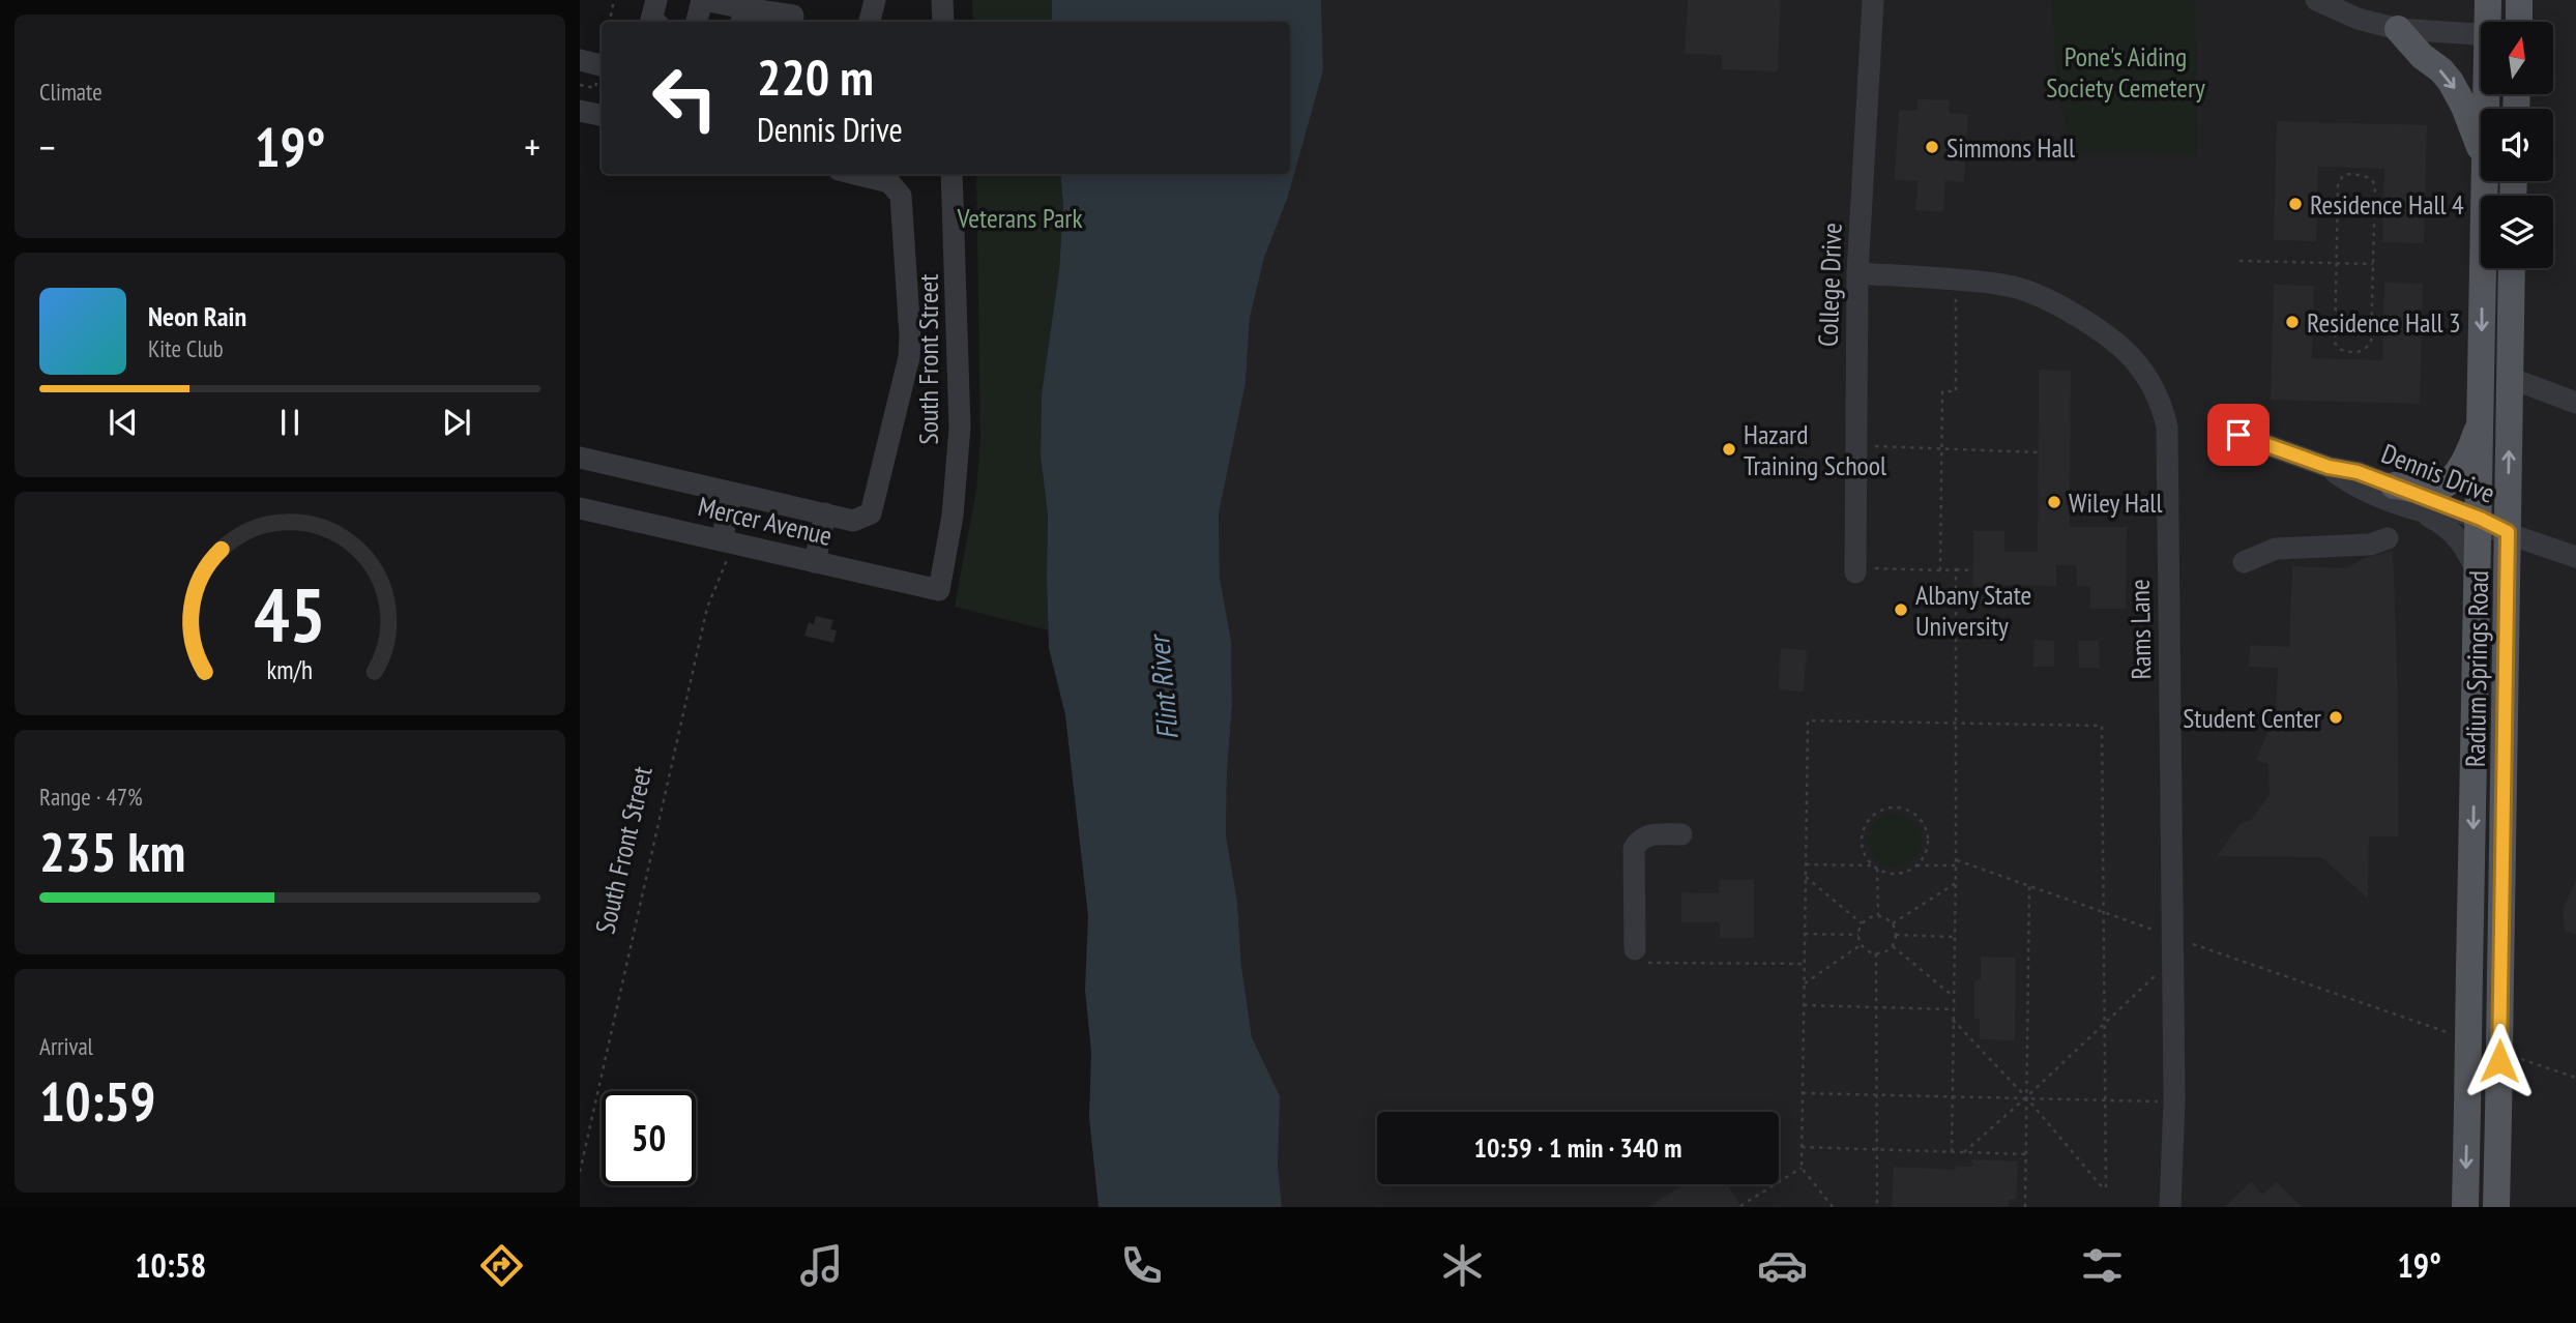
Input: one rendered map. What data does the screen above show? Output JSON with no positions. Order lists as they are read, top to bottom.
{
  "streets": {
    "main road": ["Radium Springs Road"],
    "street": [
      "College Drive",
      "South Front Street",
      "Dennis Drive",
      "Mercer Avenue",
      "Rams Lane"
    ]
  },
  "crossings": [
    ["College Drive", "Rams Lane"],
    ["South Front Street", "Mercer Avenue"],
    ["Dennis Drive", "Radium Springs Road"]
  ],
  "water": ["Flint River"],
  "parks": ["Pone's Aiding Society Cemetery", "Veterans Park"],
  "places": [
    "Simmons Hall",
    "Residence Hall 4",
    "Residence Hall 3",
    "Hazard Training School",
    "Wiley Hall",
    "Albany State University",
    "Student Center"
  ],
  "north": "top",
  "page": {
    "tile": [
      "Climate",
      ["Range · 47%", "235 km"],
      ["Arrival", "10:59"]
    ],
    "turn": ["220 m", "Dennis Drive"],
    "heat": ["−", "19°", "+"],
    "song": ["Neon Rain", "Kite Club"],
    "limit": "50",
    "trip": "10:59 · 1 min · 340 m",
    "tabs": ["10:58", "19°"],
    "gauge": ["45", "km/h"]
  }
}
